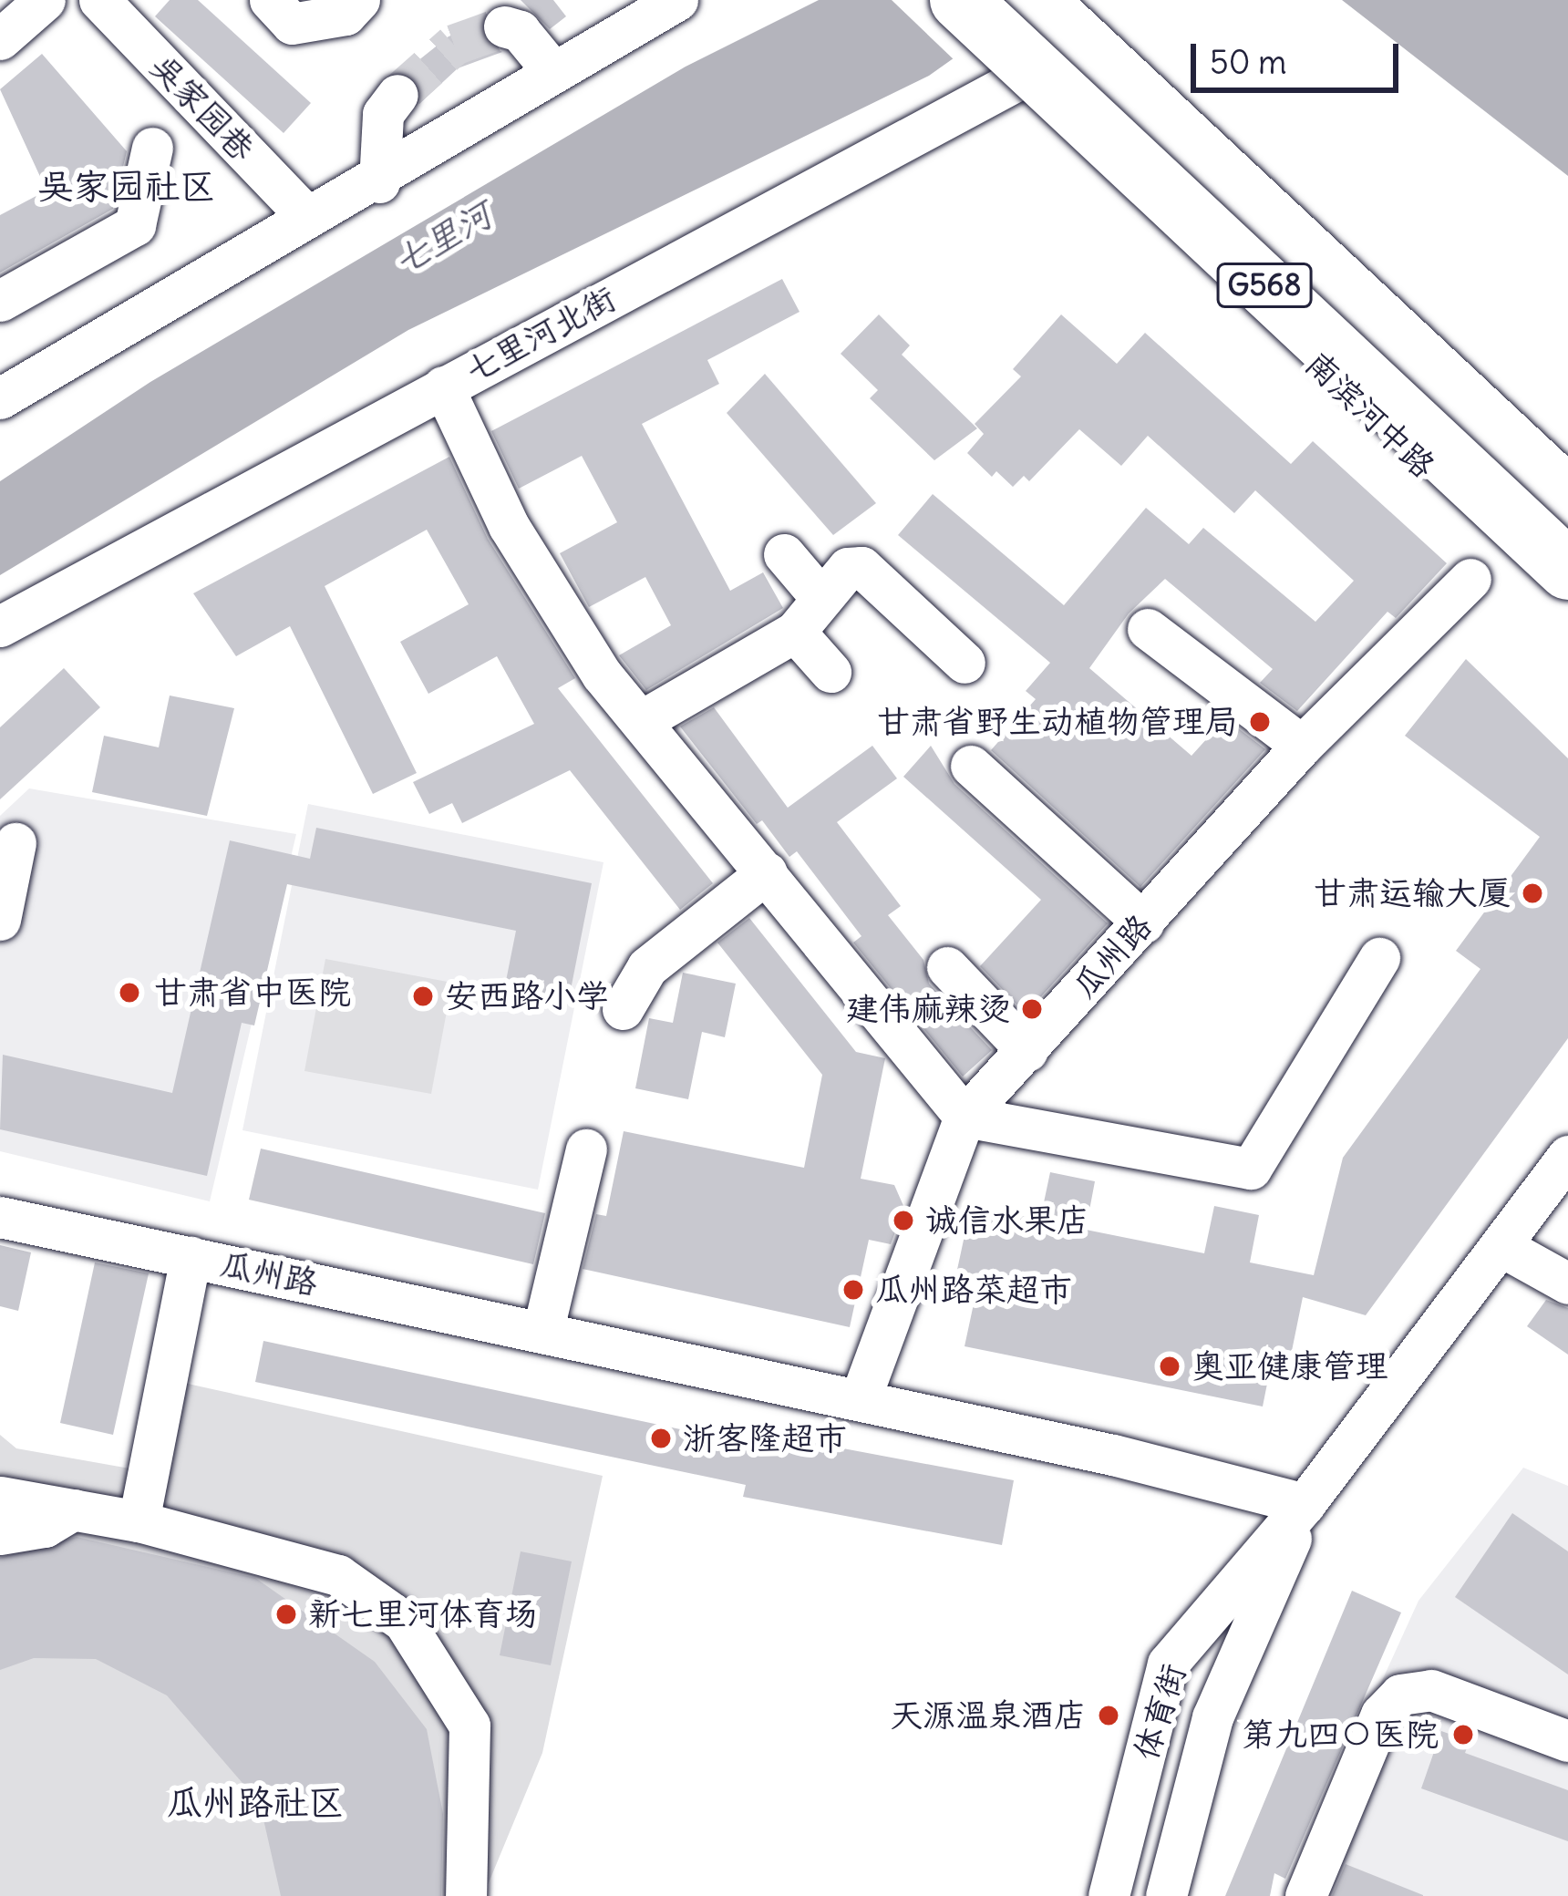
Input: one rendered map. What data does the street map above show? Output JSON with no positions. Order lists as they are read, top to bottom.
{
  "streets": {
    "highway": ["G568", "南滨河中路"],
    "street": [
      "吴家园巷",
      "七里河北街",
      "瓜州路",
      "体育街"
    ]
  },
  "crossings": [
    ["G568", "七里河北街"],
    ["七里河北街", "南滨河中路"],
    ["瓜州路", "体育街"]
  ],
  "districts": ["吴家园社区", "瓜州路社区"],
  "water": ["七里河"],
  "places": [
    "甘肃省野生动植物管理局",
    "甘肃运输大厦",
    "甘肃省中医院",
    "安西路小学",
    "建伟麻辣烫",
    "诚信水果店",
    "瓜州路菜超市",
    "奥亚健康管理",
    "浙客隆超市",
    "新七里河体育场",
    "天源温泉酒店",
    "第九四〇医院"
  ],
  "scale_bar": "50 m"
}
